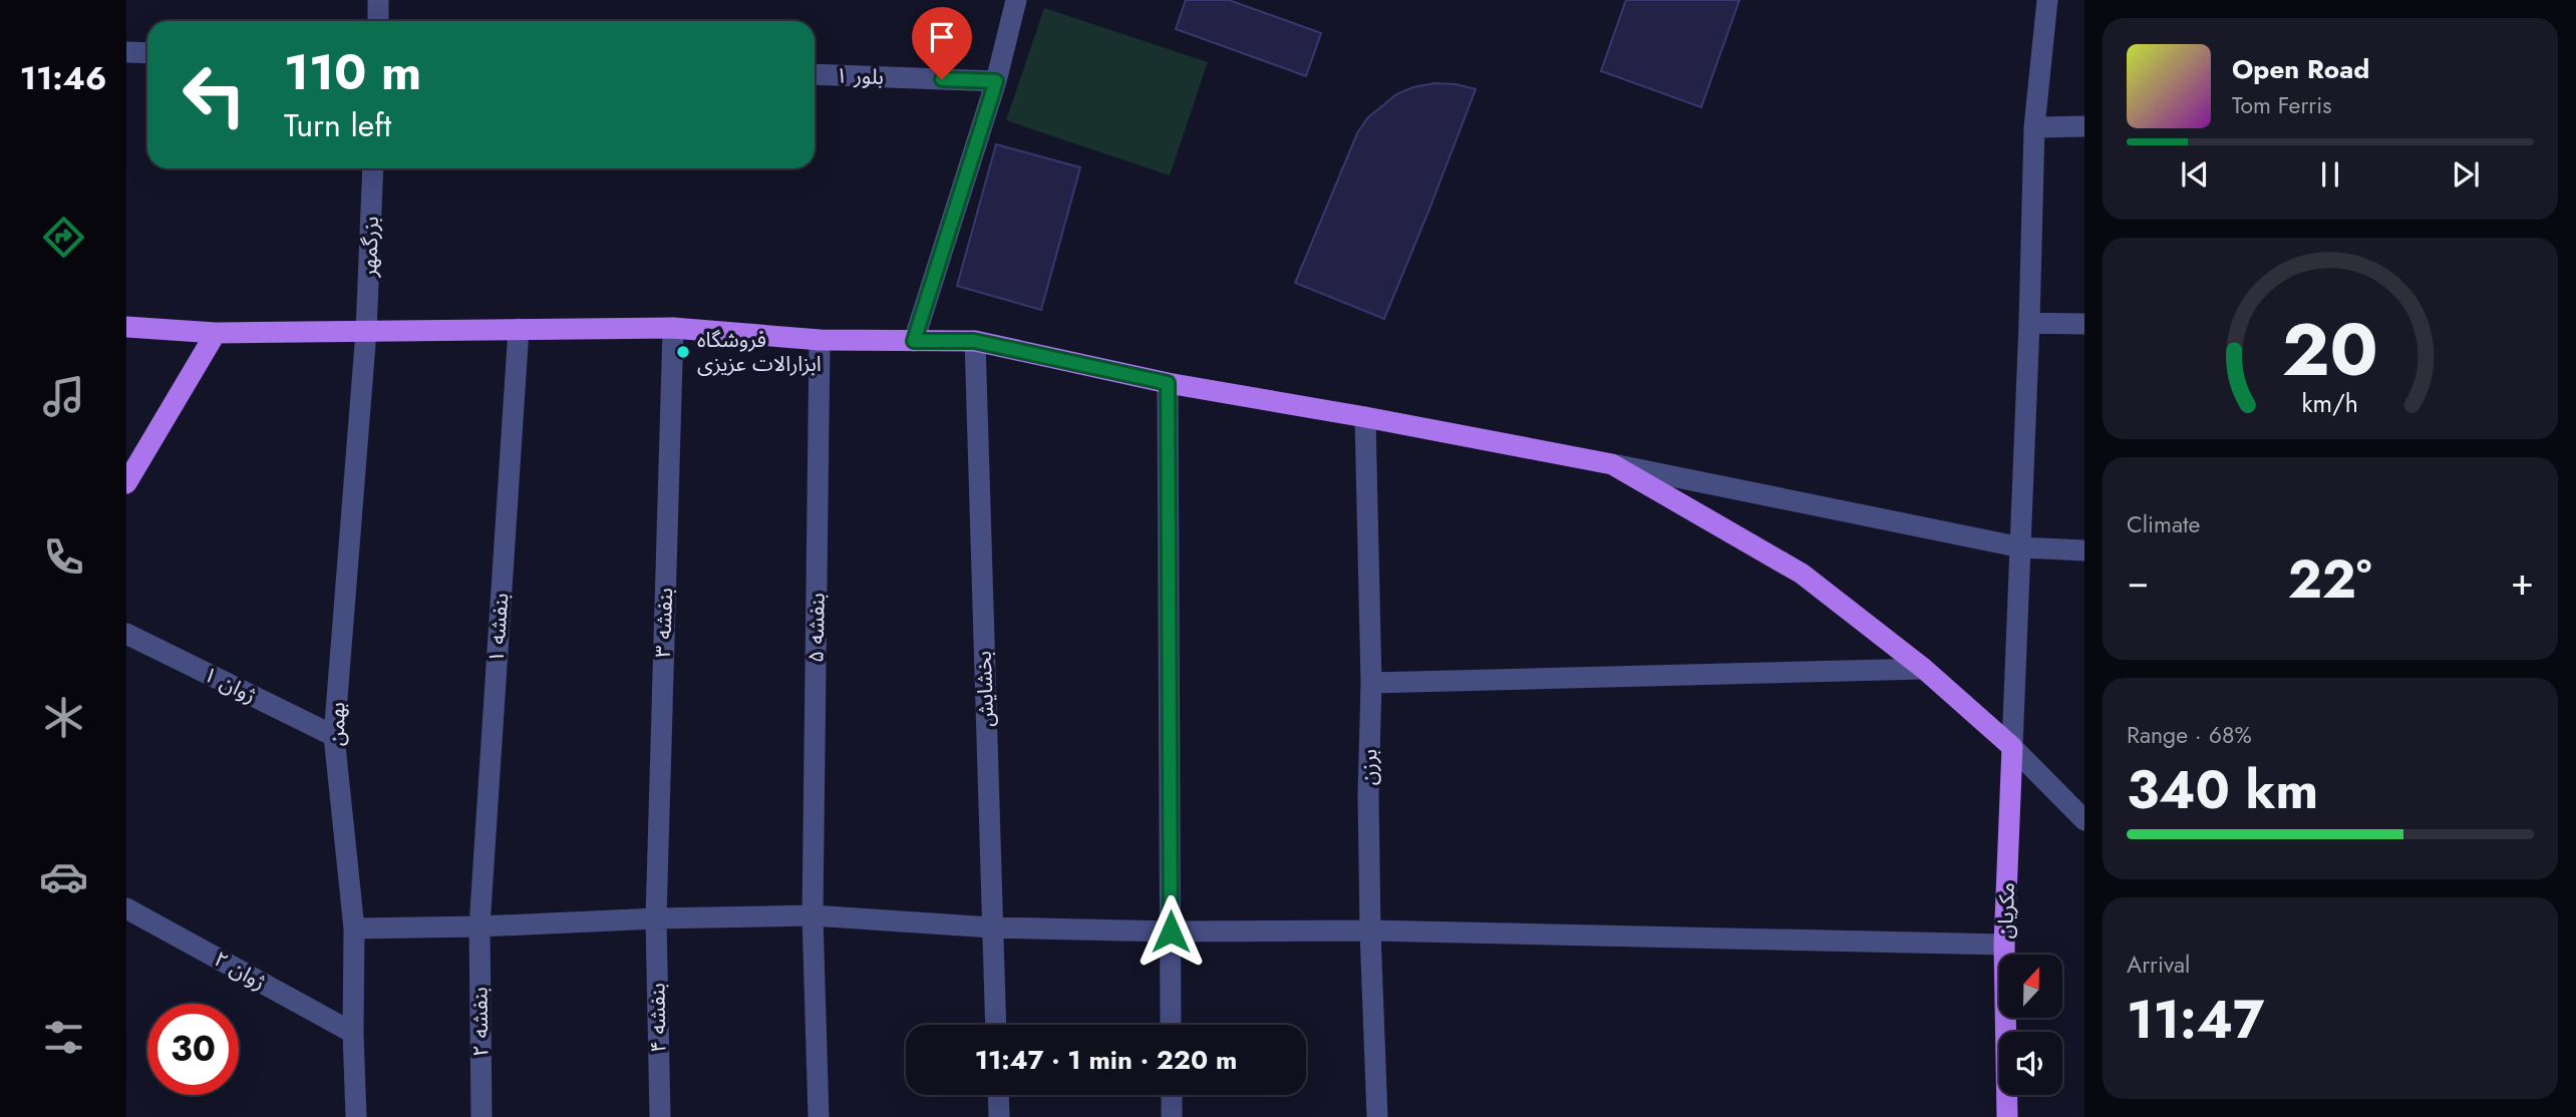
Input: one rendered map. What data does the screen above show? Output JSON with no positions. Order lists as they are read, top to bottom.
{
  "streets": {
    "main road": ["مکریان"],
    "street": [
      "بلور ۱",
      "بزرگمهر",
      "بنفشه ۳",
      "بنفشه ۱",
      "بنفشه ۵",
      "ژوان ۱",
      "بخشایش",
      "بهمن",
      "برزن",
      "ژوان ۲",
      "بنفشه ۴",
      "بنفشه ۲"
    ]
  },
  "crossings": [
    ["بزرگمهر", "بهمن"],
    ["بنفشه ۳", "بنفشه ۴"],
    ["بنفشه ۱", "بنفشه ۲"],
    ["ژوان ۱", "بهمن"],
    ["بهمن", "ژوان ۲"]
  ],
  "places": ["فروشگاه ابزارالات عزیزی"],
  "north": "top",
  "page": {
    "tabs": "11:46",
    "turn": ["110 m", "Turn left"],
    "song": ["Open Road", "Tom Ferris"],
    "tile": [
      "Climate",
      ["Range · 68%", "340 km"],
      ["Arrival", "11:47"]
    ],
    "heat": ["−", "22°", "+"],
    "limit": "30",
    "trip": "11:47 · 1 min · 220 m",
    "gauge": ["20", "km/h"]
  }
}
